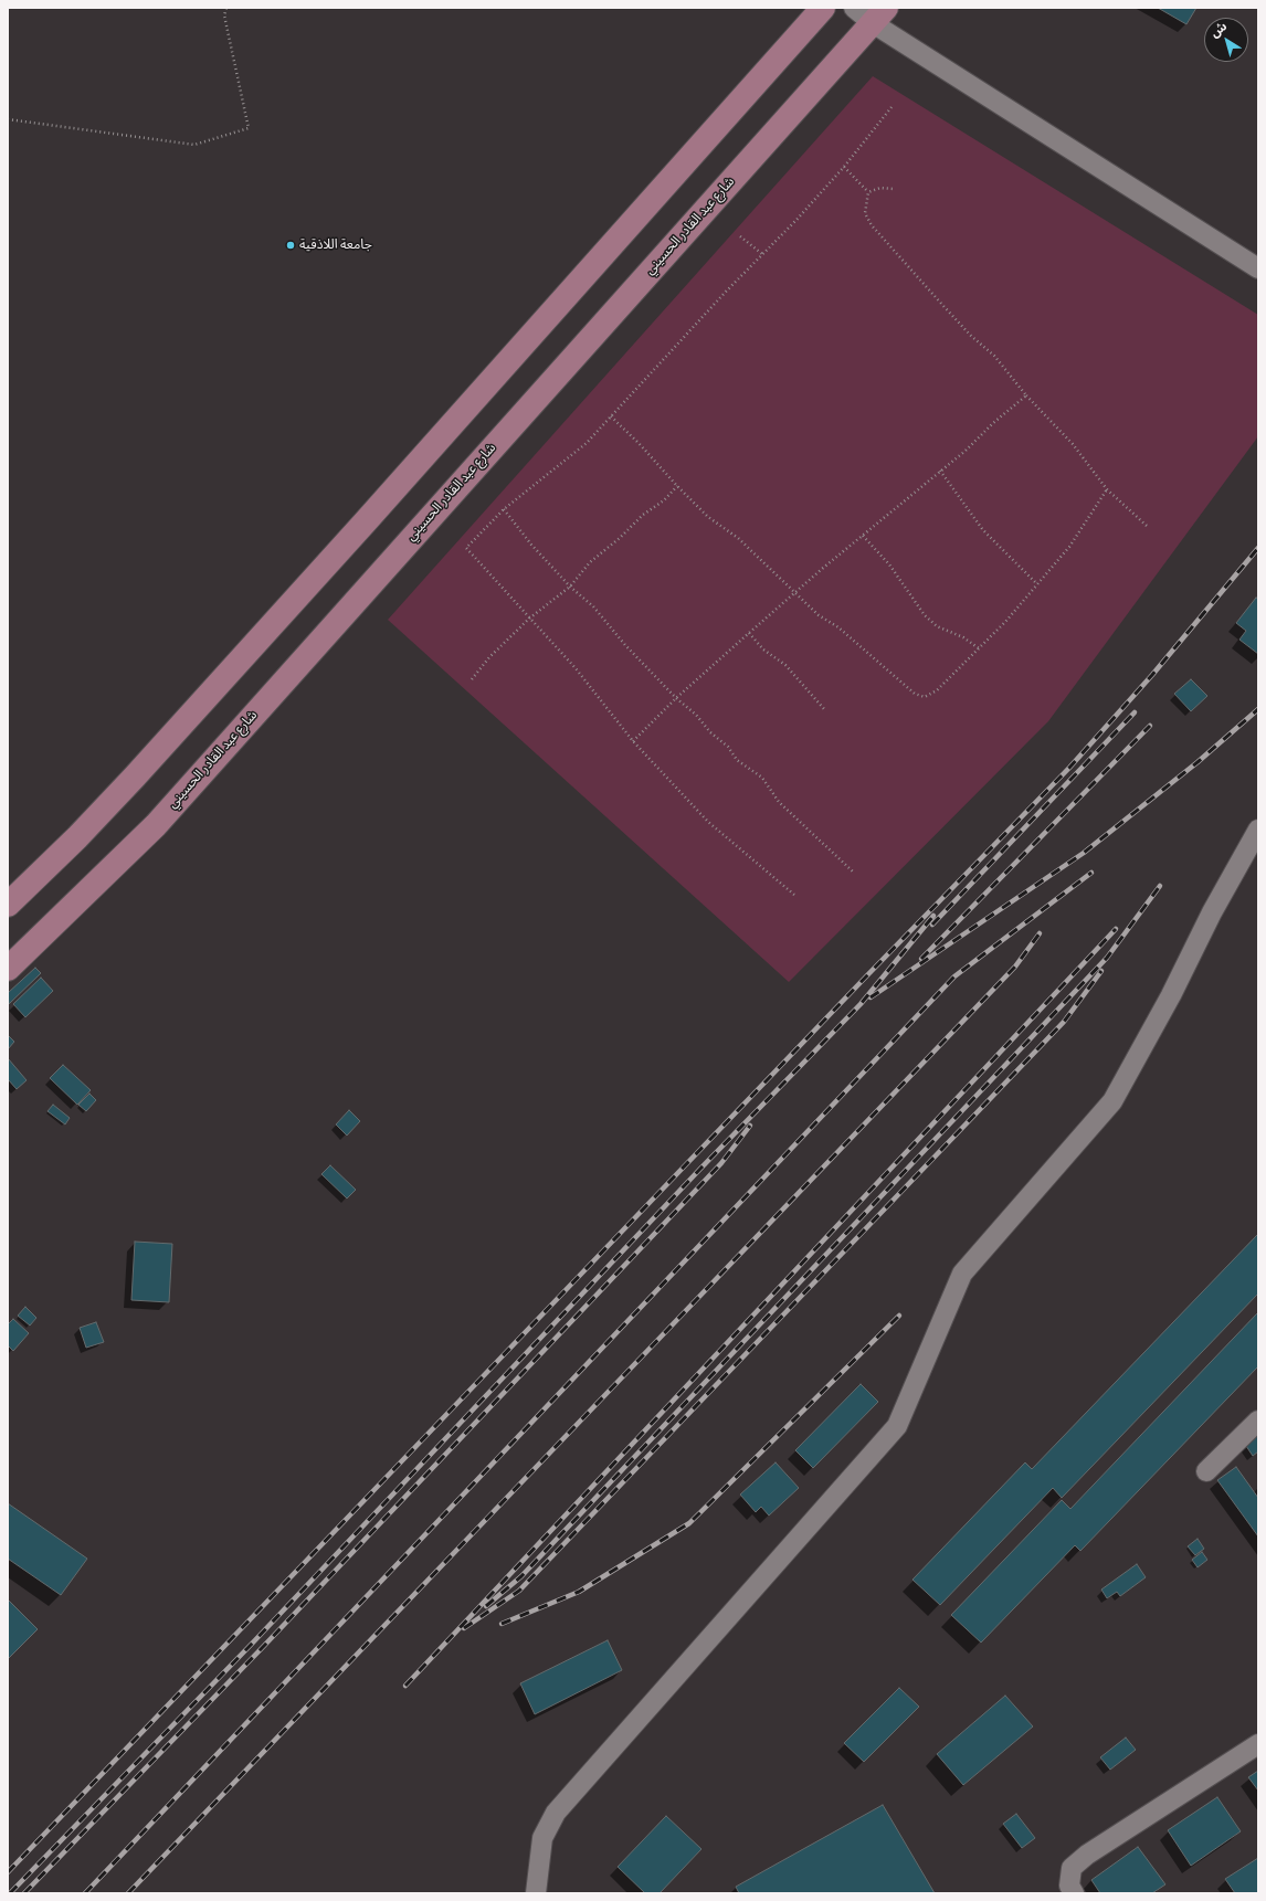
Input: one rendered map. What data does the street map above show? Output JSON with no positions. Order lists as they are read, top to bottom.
{
  "streets": {
    "main road": ["شارع عبد القادر الحسيني"]
  },
  "places": ["جامعة اللاذقية"],
  "north": "top left"
}
